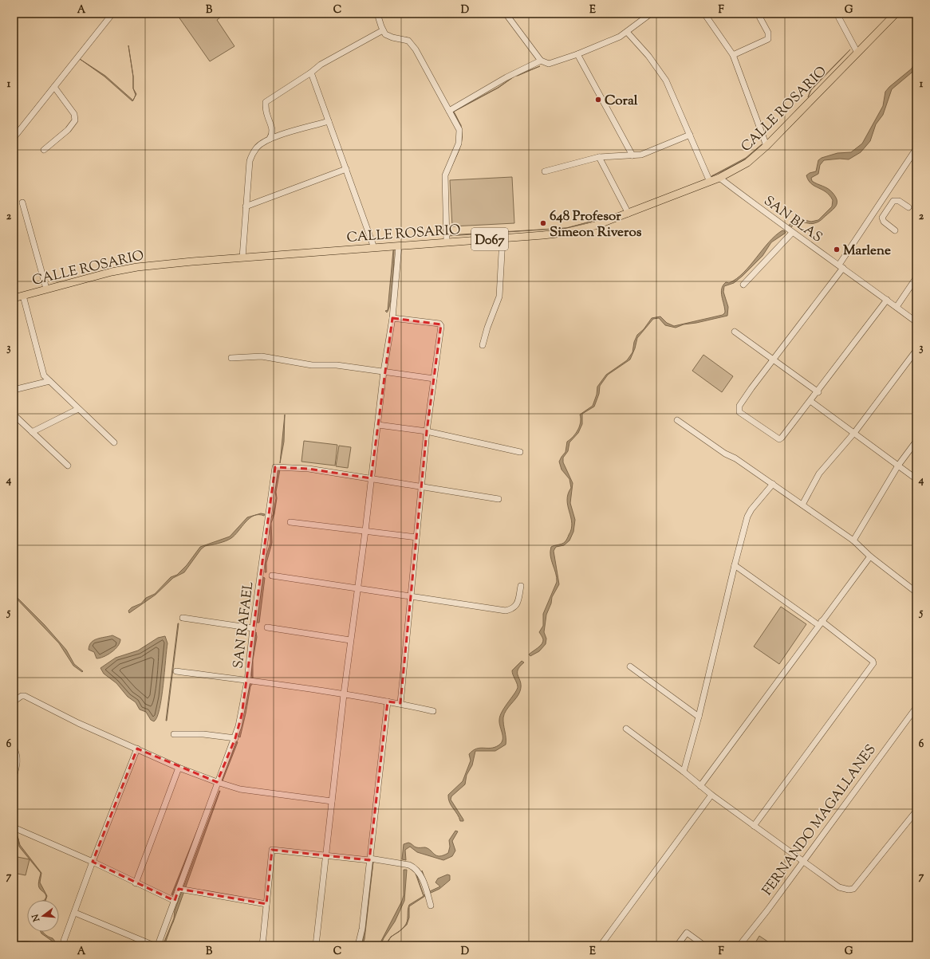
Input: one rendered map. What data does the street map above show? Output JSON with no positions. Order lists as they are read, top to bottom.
{
  "streets": {
    "main road": ["CALLE ROSARIO", "D067"],
    "street": ["SAN BLAS", "SAN RAFAEL", "FERNANDO MAGALLANES"]
  },
  "crossings": [
    ["CALLE ROSARIO", "SAN BLAS"]
  ],
  "places": ["Coral", "648 Profesor Simeon Riveros", "Marlene"],
  "north": "left",
  "grid": {
    "columns": [
      "A",
      "B",
      "C",
      "D",
      "E",
      "F",
      "G"
    ],
    "rows": [
      "1",
      "2",
      "3",
      "4",
      "5",
      "6",
      "7"
    ]
  }
}
